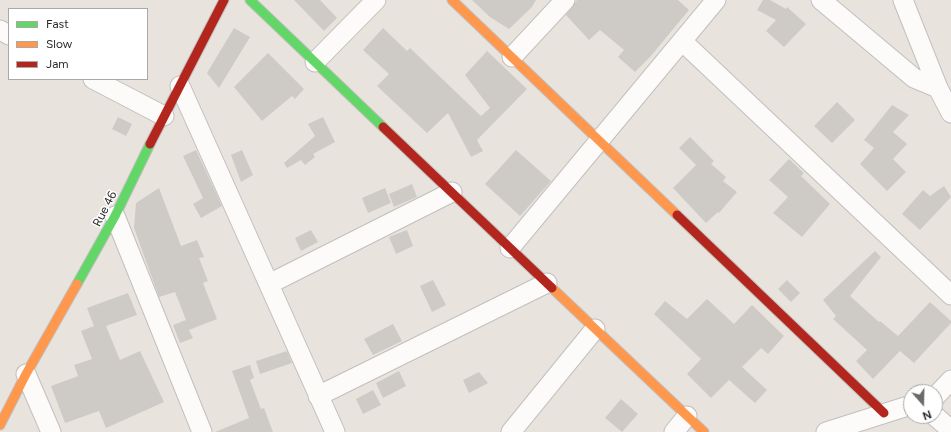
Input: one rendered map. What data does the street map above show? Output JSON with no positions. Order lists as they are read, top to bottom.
{
  "streets": {
    "street": ["Rue 46"]
  },
  "legend": ["Fast", "Slow", "Jam"],
  "north": "bottom"
}
